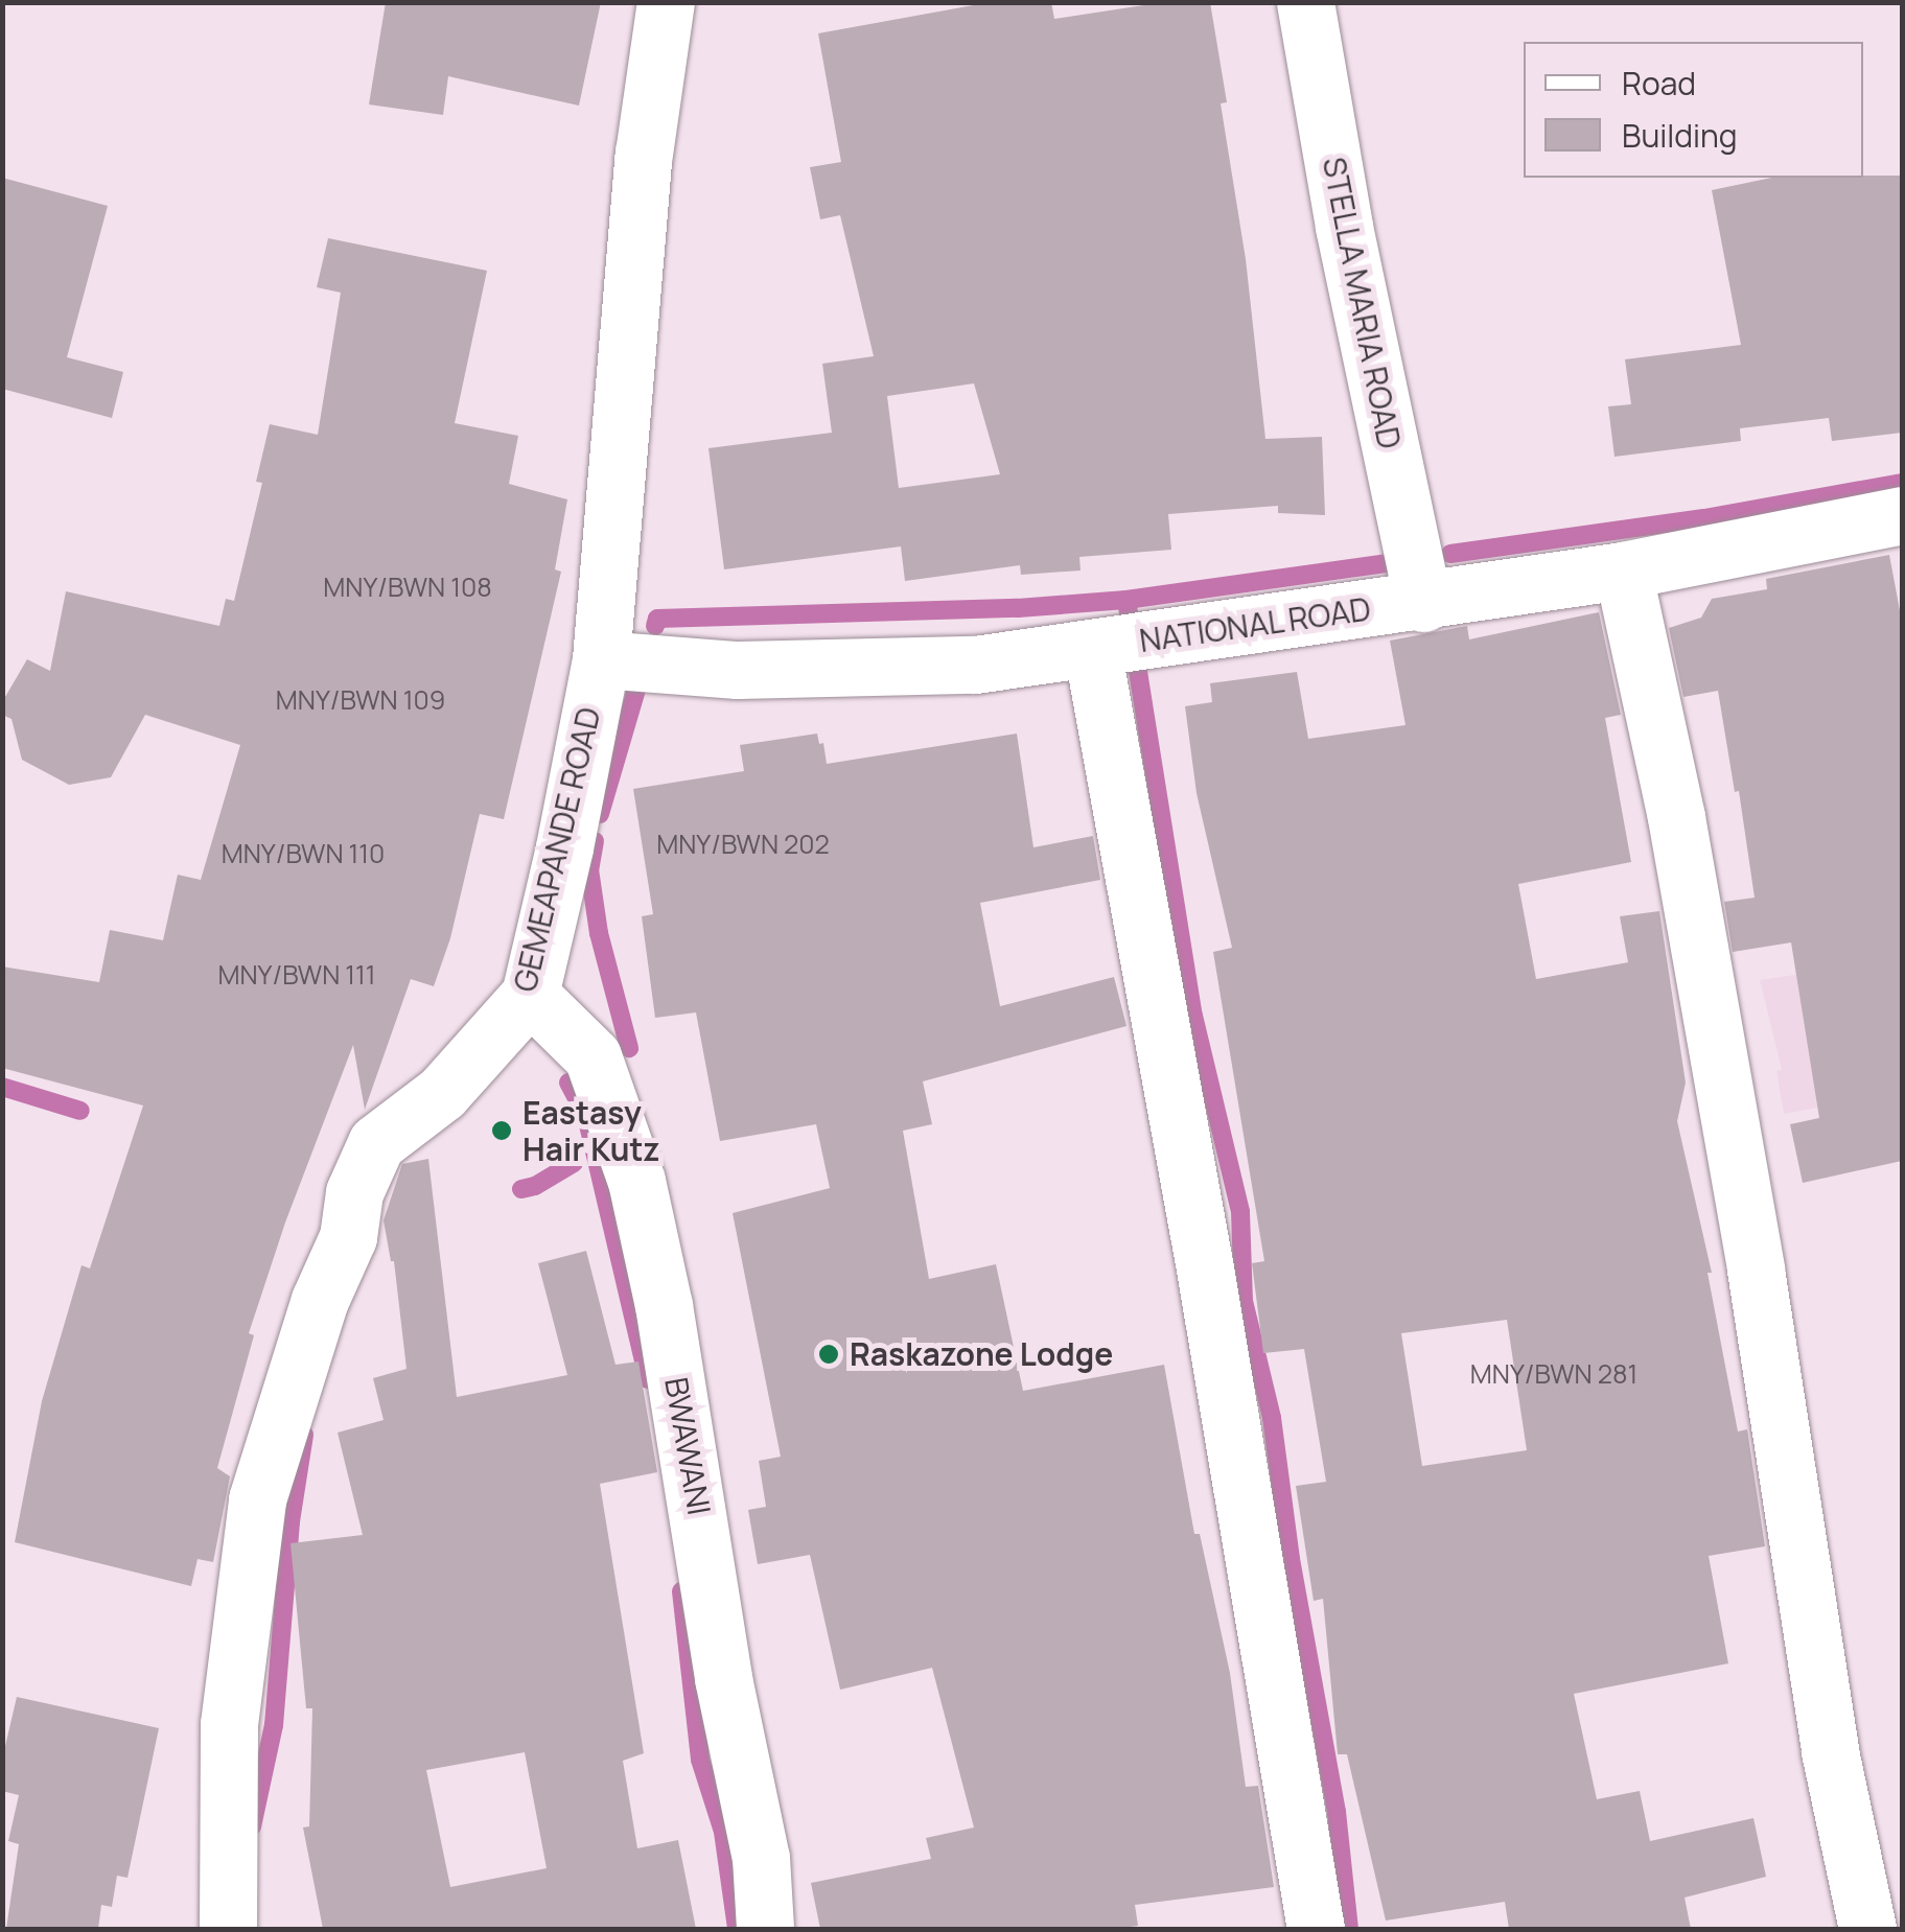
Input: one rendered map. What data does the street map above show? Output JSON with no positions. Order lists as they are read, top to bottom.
{
  "streets": {
    "street": [
      "STELLA MARIA ROAD",
      "NATIONAL ROAD",
      "GEMEAPANDE ROAD",
      "BWAWANI"
    ]
  },
  "crossings": [
    ["STELLA MARIA ROAD", "NATIONAL ROAD"],
    ["NATIONAL ROAD", "GEMEAPANDE ROAD"],
    ["GEMEAPANDE ROAD", "BWAWANI"]
  ],
  "places": ["Eastasy Hair Kutz", "Raskazone Lodge"],
  "house_numbers": [
    "MNY/BWN 108",
    "MNY/BWN 109",
    "MNY/BWN 202",
    "MNY/BWN 110",
    "MNY/BWN 111",
    "MNY/BWN 281"
  ],
  "legend": ["Road", "Building"]
}
